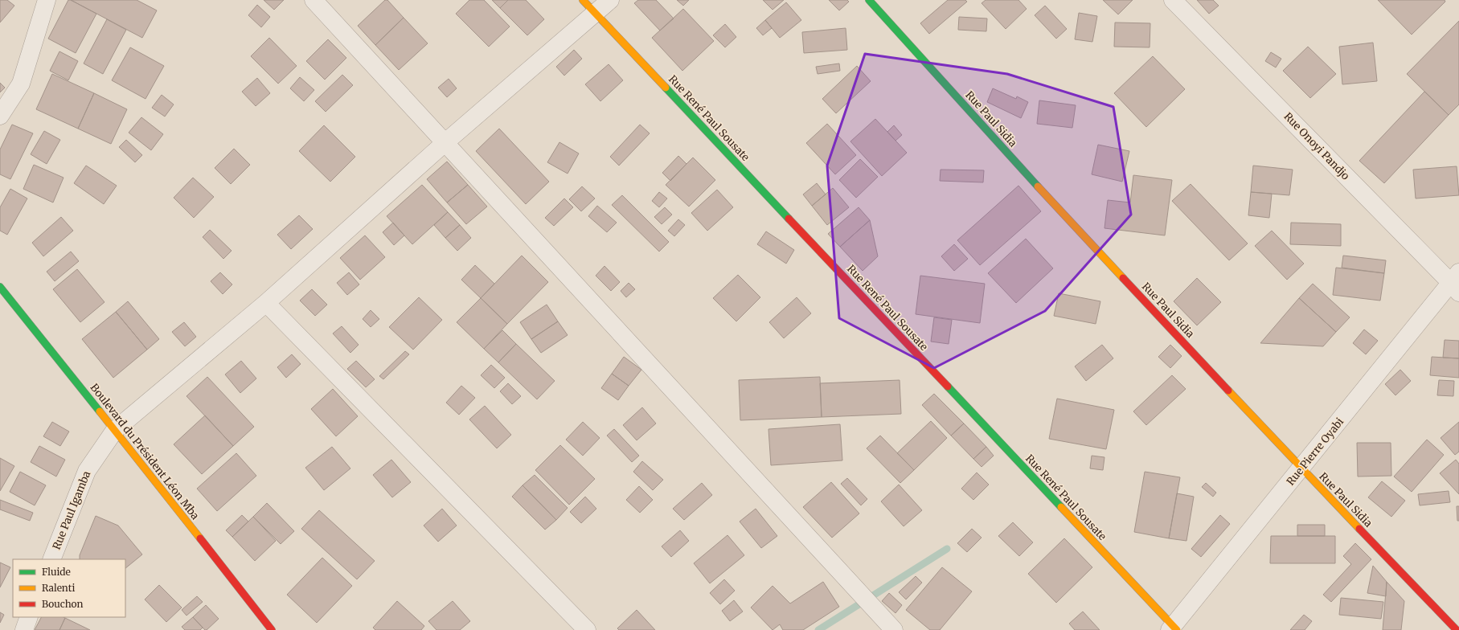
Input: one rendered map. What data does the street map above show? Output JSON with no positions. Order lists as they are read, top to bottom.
{
  "streets": {
    "street": [
      "Rue René Paul Sousate",
      "Rue Paul Sidia",
      "Rue Onoyi Pandjo",
      "Boulevard du Président Léon Mba",
      "Rue Pierre Oyabi",
      "Rue Paul Igamba"
    ]
  },
  "crossings": [
    ["Rue René Paul Sousate", "Rue Pierre Oyabi"],
    ["Rue René Paul Sousate", "Rue Paul Igamba"],
    ["Rue Paul Sidia", "Rue Pierre Oyabi"],
    ["Rue Onoyi Pandjo", "Rue Pierre Oyabi"],
    ["Boulevard du Président Léon Mba", "Rue Paul Igamba"]
  ],
  "legend": ["Fluide", "Ralenti", "Bouchon"]
}
